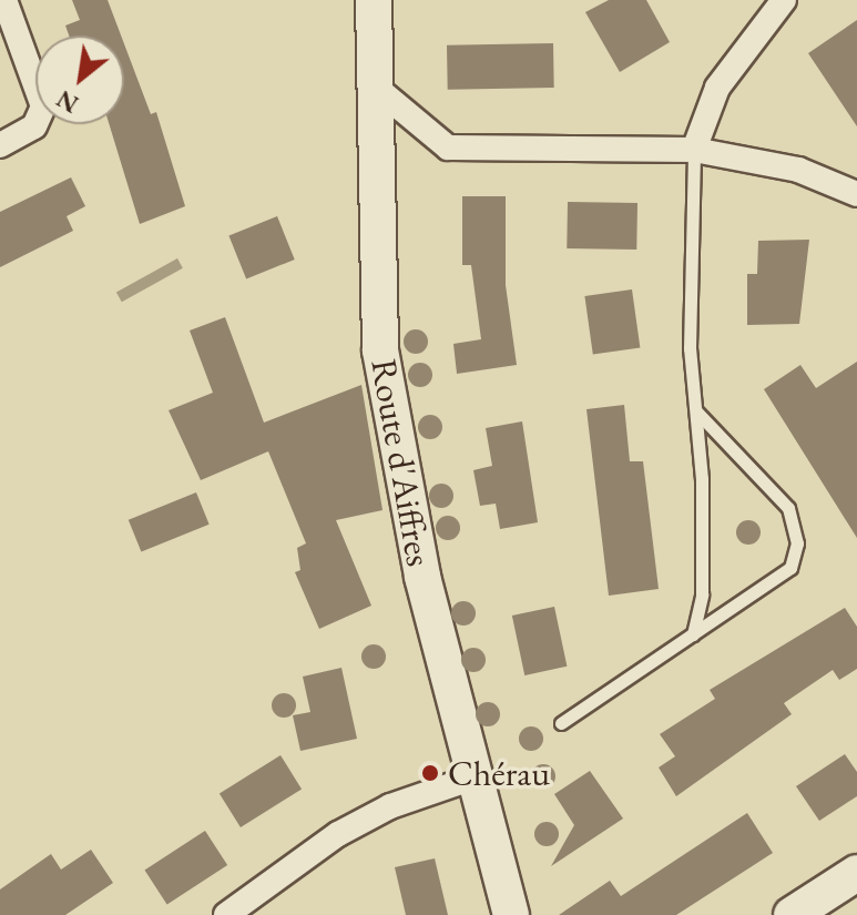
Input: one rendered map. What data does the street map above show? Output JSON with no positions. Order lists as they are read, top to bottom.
{
  "streets": {
    "main road": ["Route d'Aiffres"]
  },
  "places": ["Chérau"],
  "north": "bottom left"
}
